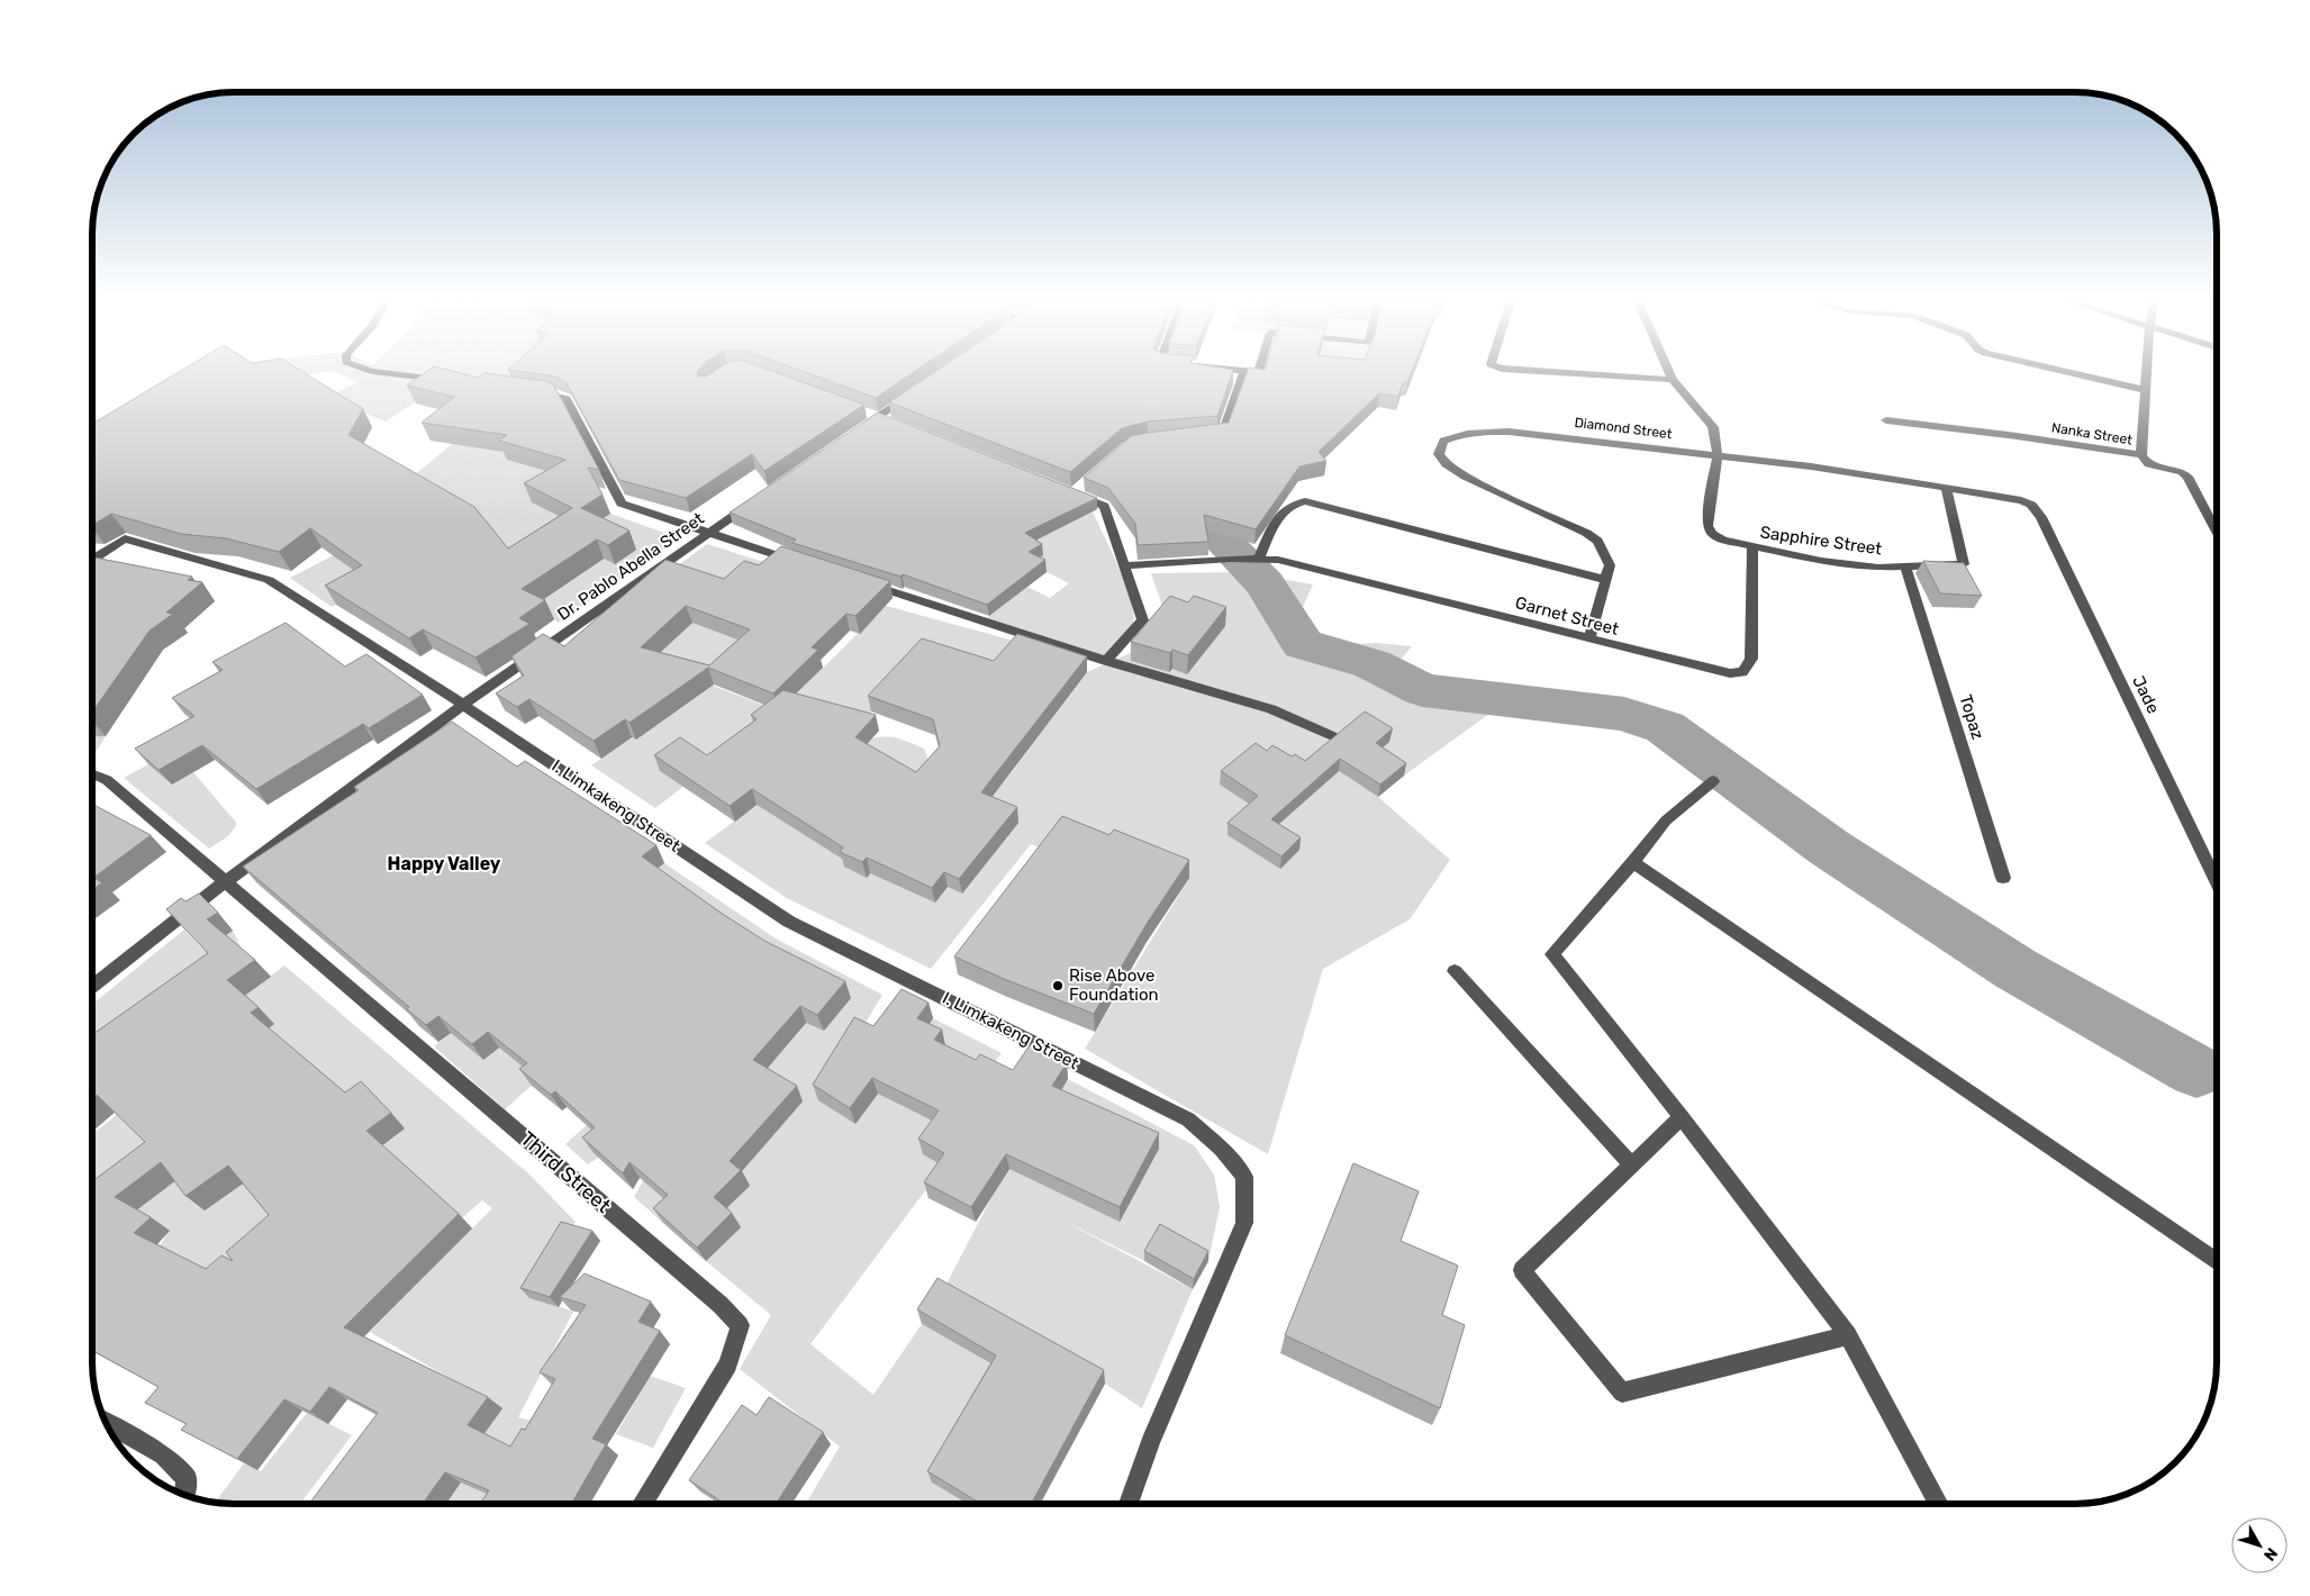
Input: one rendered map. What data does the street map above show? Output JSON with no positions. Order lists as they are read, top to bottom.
{
  "streets": {
    "street": [
      "Diamond Street",
      "Nanka Street",
      "Sapphire Street",
      "Dr. Pablo Abella Street",
      "Garnet Street",
      "Jade",
      "Topaz",
      "I. Limkakeng Street",
      "Third Street"
    ]
  },
  "crossings": [
    ["Diamond Street", "Sapphire Street"],
    ["Diamond Street", "Garnet Street"],
    ["Diamond Street", "Jade"],
    ["Sapphire Street", "Garnet Street"],
    ["Sapphire Street", "Topaz"],
    ["Dr. Pablo Abella Street", "I. Limkakeng Street"],
    ["Dr. Pablo Abella Street", "Third Street"]
  ],
  "districts": ["Happy Valley"],
  "places": ["Rise Above Foundation"],
  "north": "bottom right"
}
